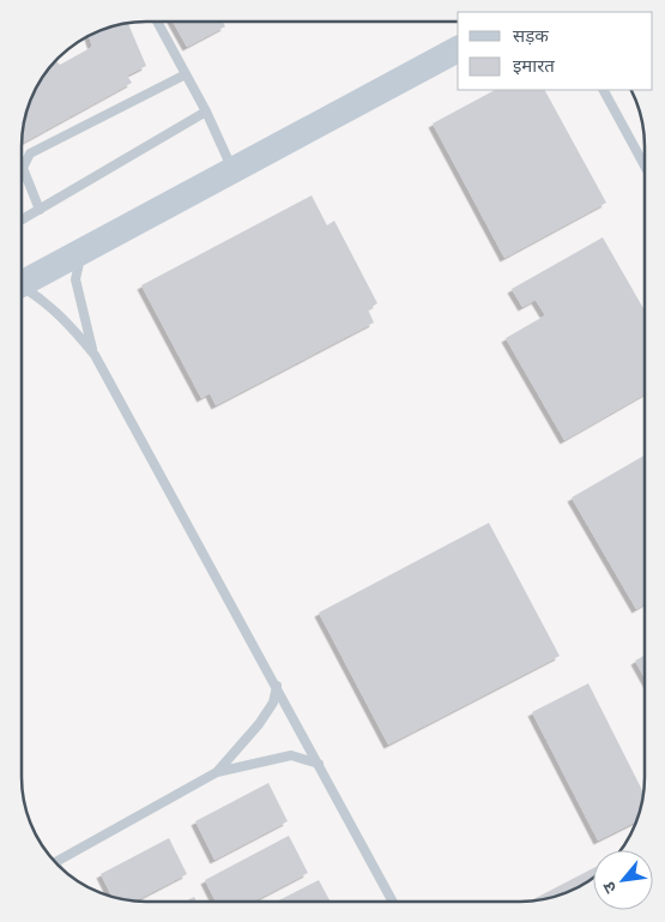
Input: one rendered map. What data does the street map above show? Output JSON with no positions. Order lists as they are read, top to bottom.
{
  "legend": ["सड़क", "इमारत"],
  "north": "bottom left"
}
